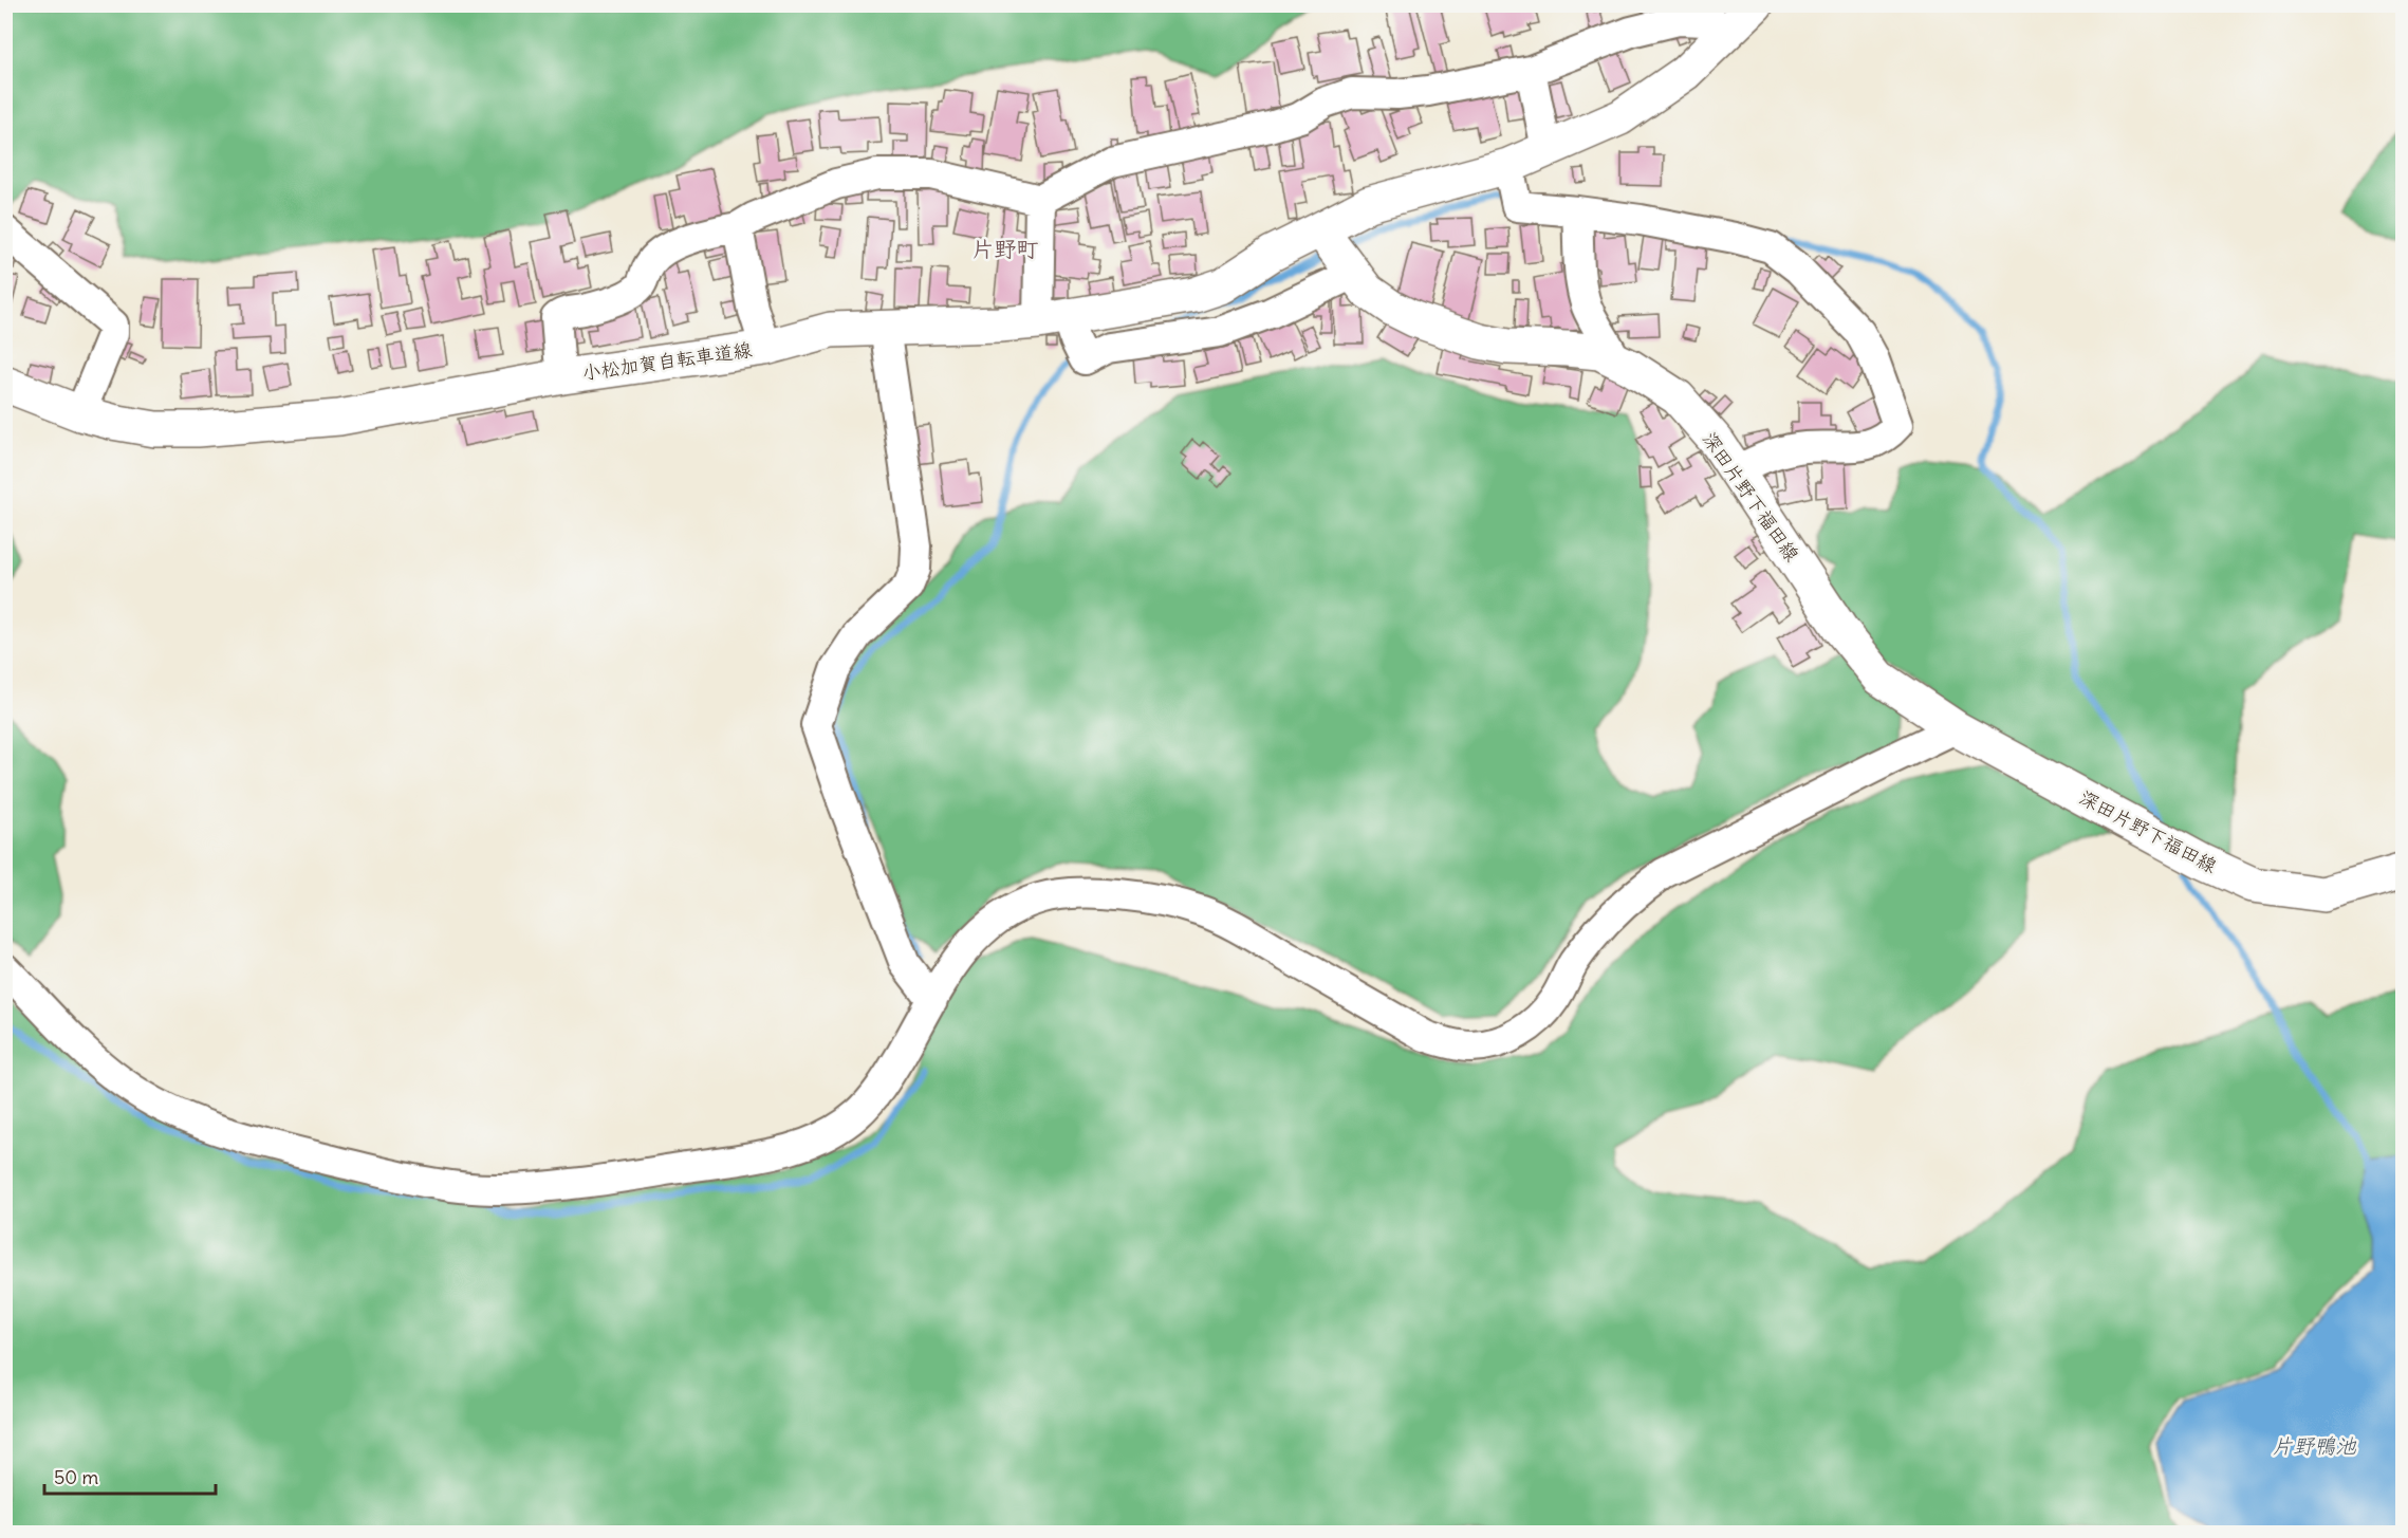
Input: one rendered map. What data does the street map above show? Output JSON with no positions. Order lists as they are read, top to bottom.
{
  "streets": {
    "main road": ["小松加賀自転車道線", "深田片野下福田線"]
  },
  "crossings": [
    ["小松加賀自転車道線", "深田片野下福田線"]
  ],
  "districts": ["片野町"],
  "water": ["片野鴨池"],
  "scale_bar": "50 m"
}
